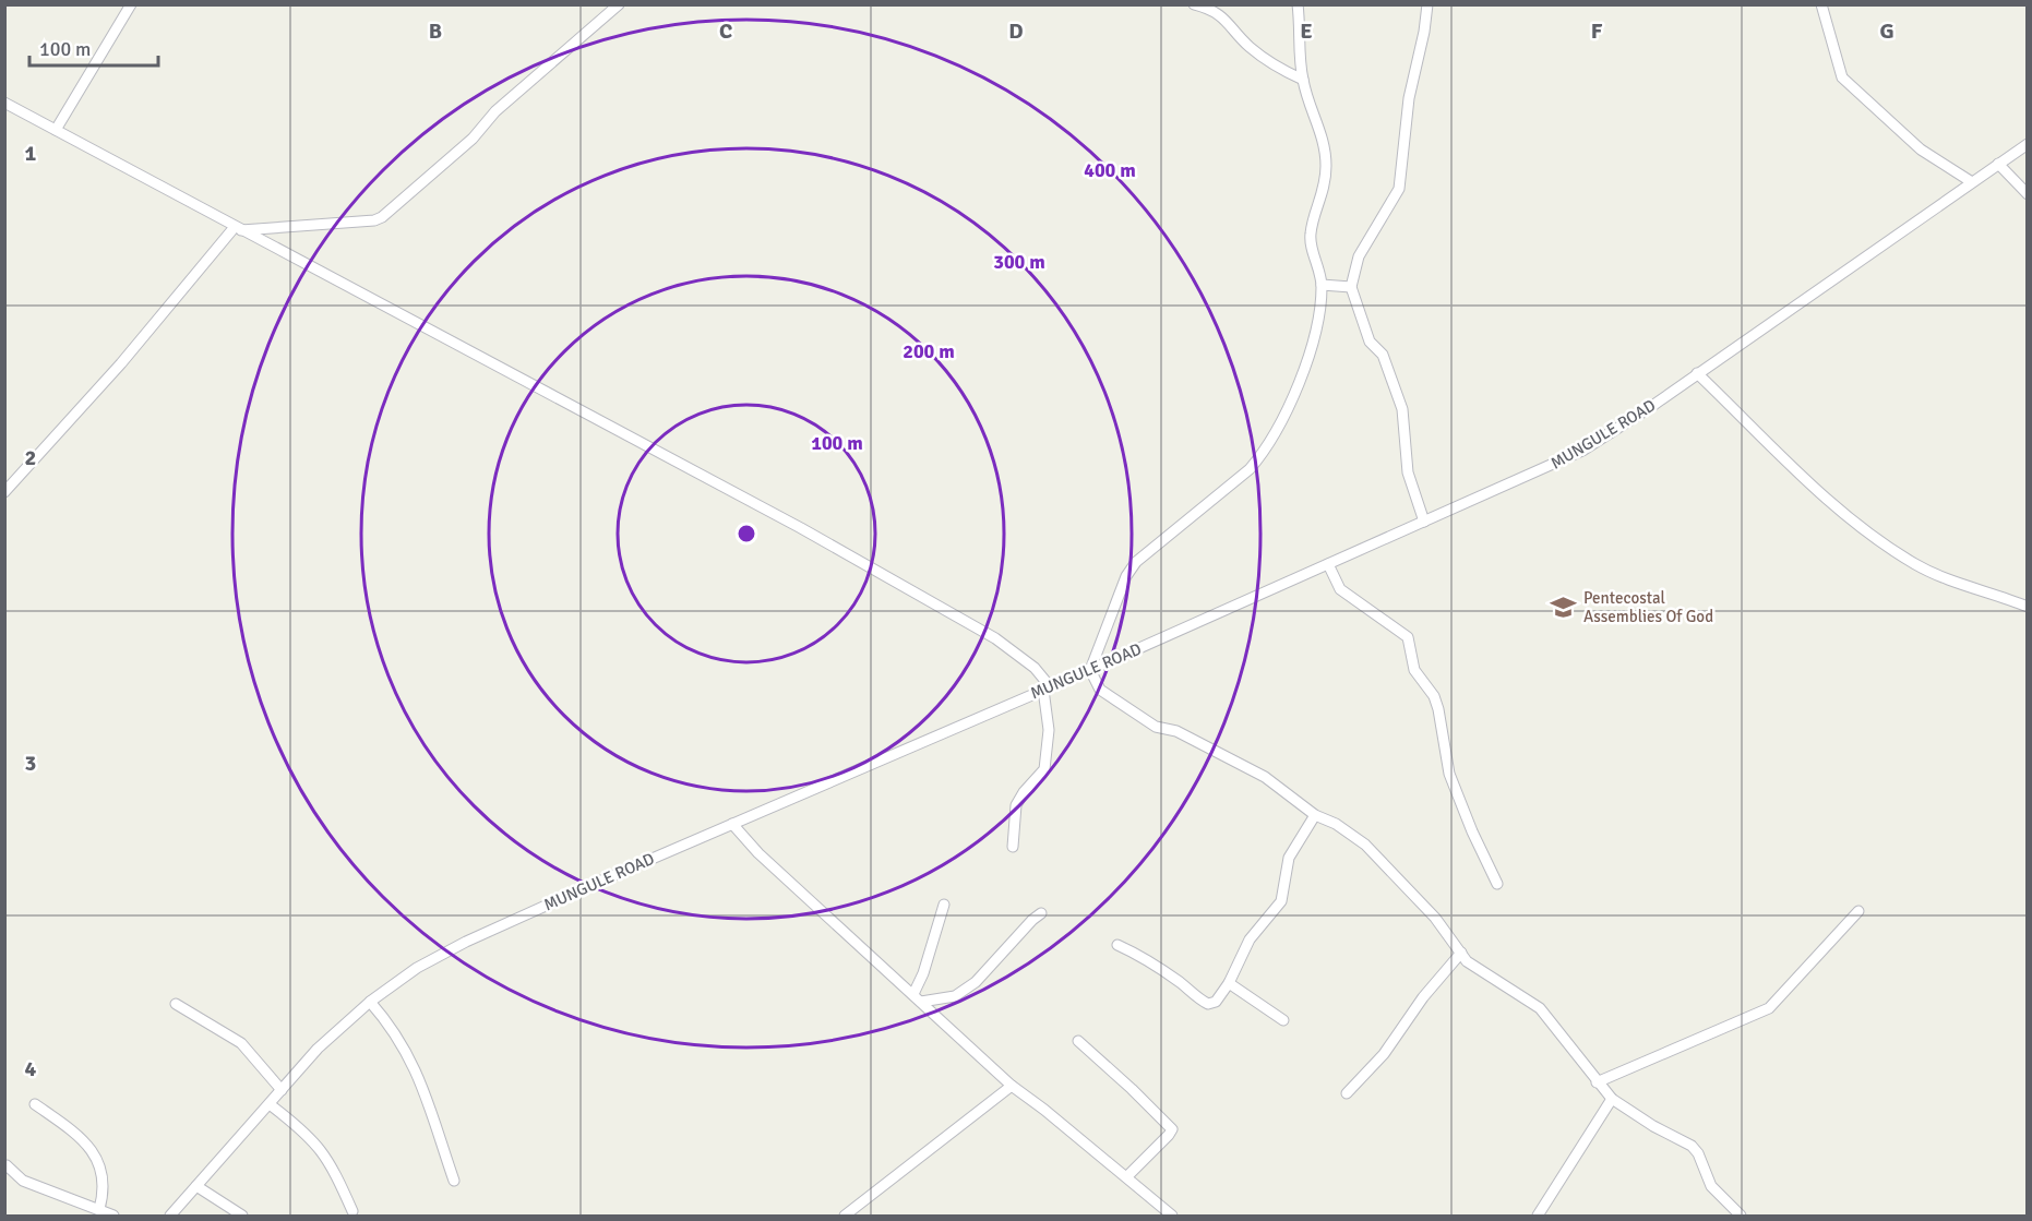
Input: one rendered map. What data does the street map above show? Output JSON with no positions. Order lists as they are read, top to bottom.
{
  "streets": {
    "street": ["MUNGULE ROAD"]
  },
  "places": {
    "school or university": ["Pentecostal Assemblies Of God"]
  },
  "scale_bar": "100 m",
  "grid": {
    "columns": [
      "B",
      "C",
      "D",
      "E",
      "F",
      "G"
    ],
    "rows": [
      "1",
      "2",
      "3",
      "4"
    ]
  },
  "rings": [
    "400 m",
    "300 m",
    "200 m",
    "100 m"
  ]
}
